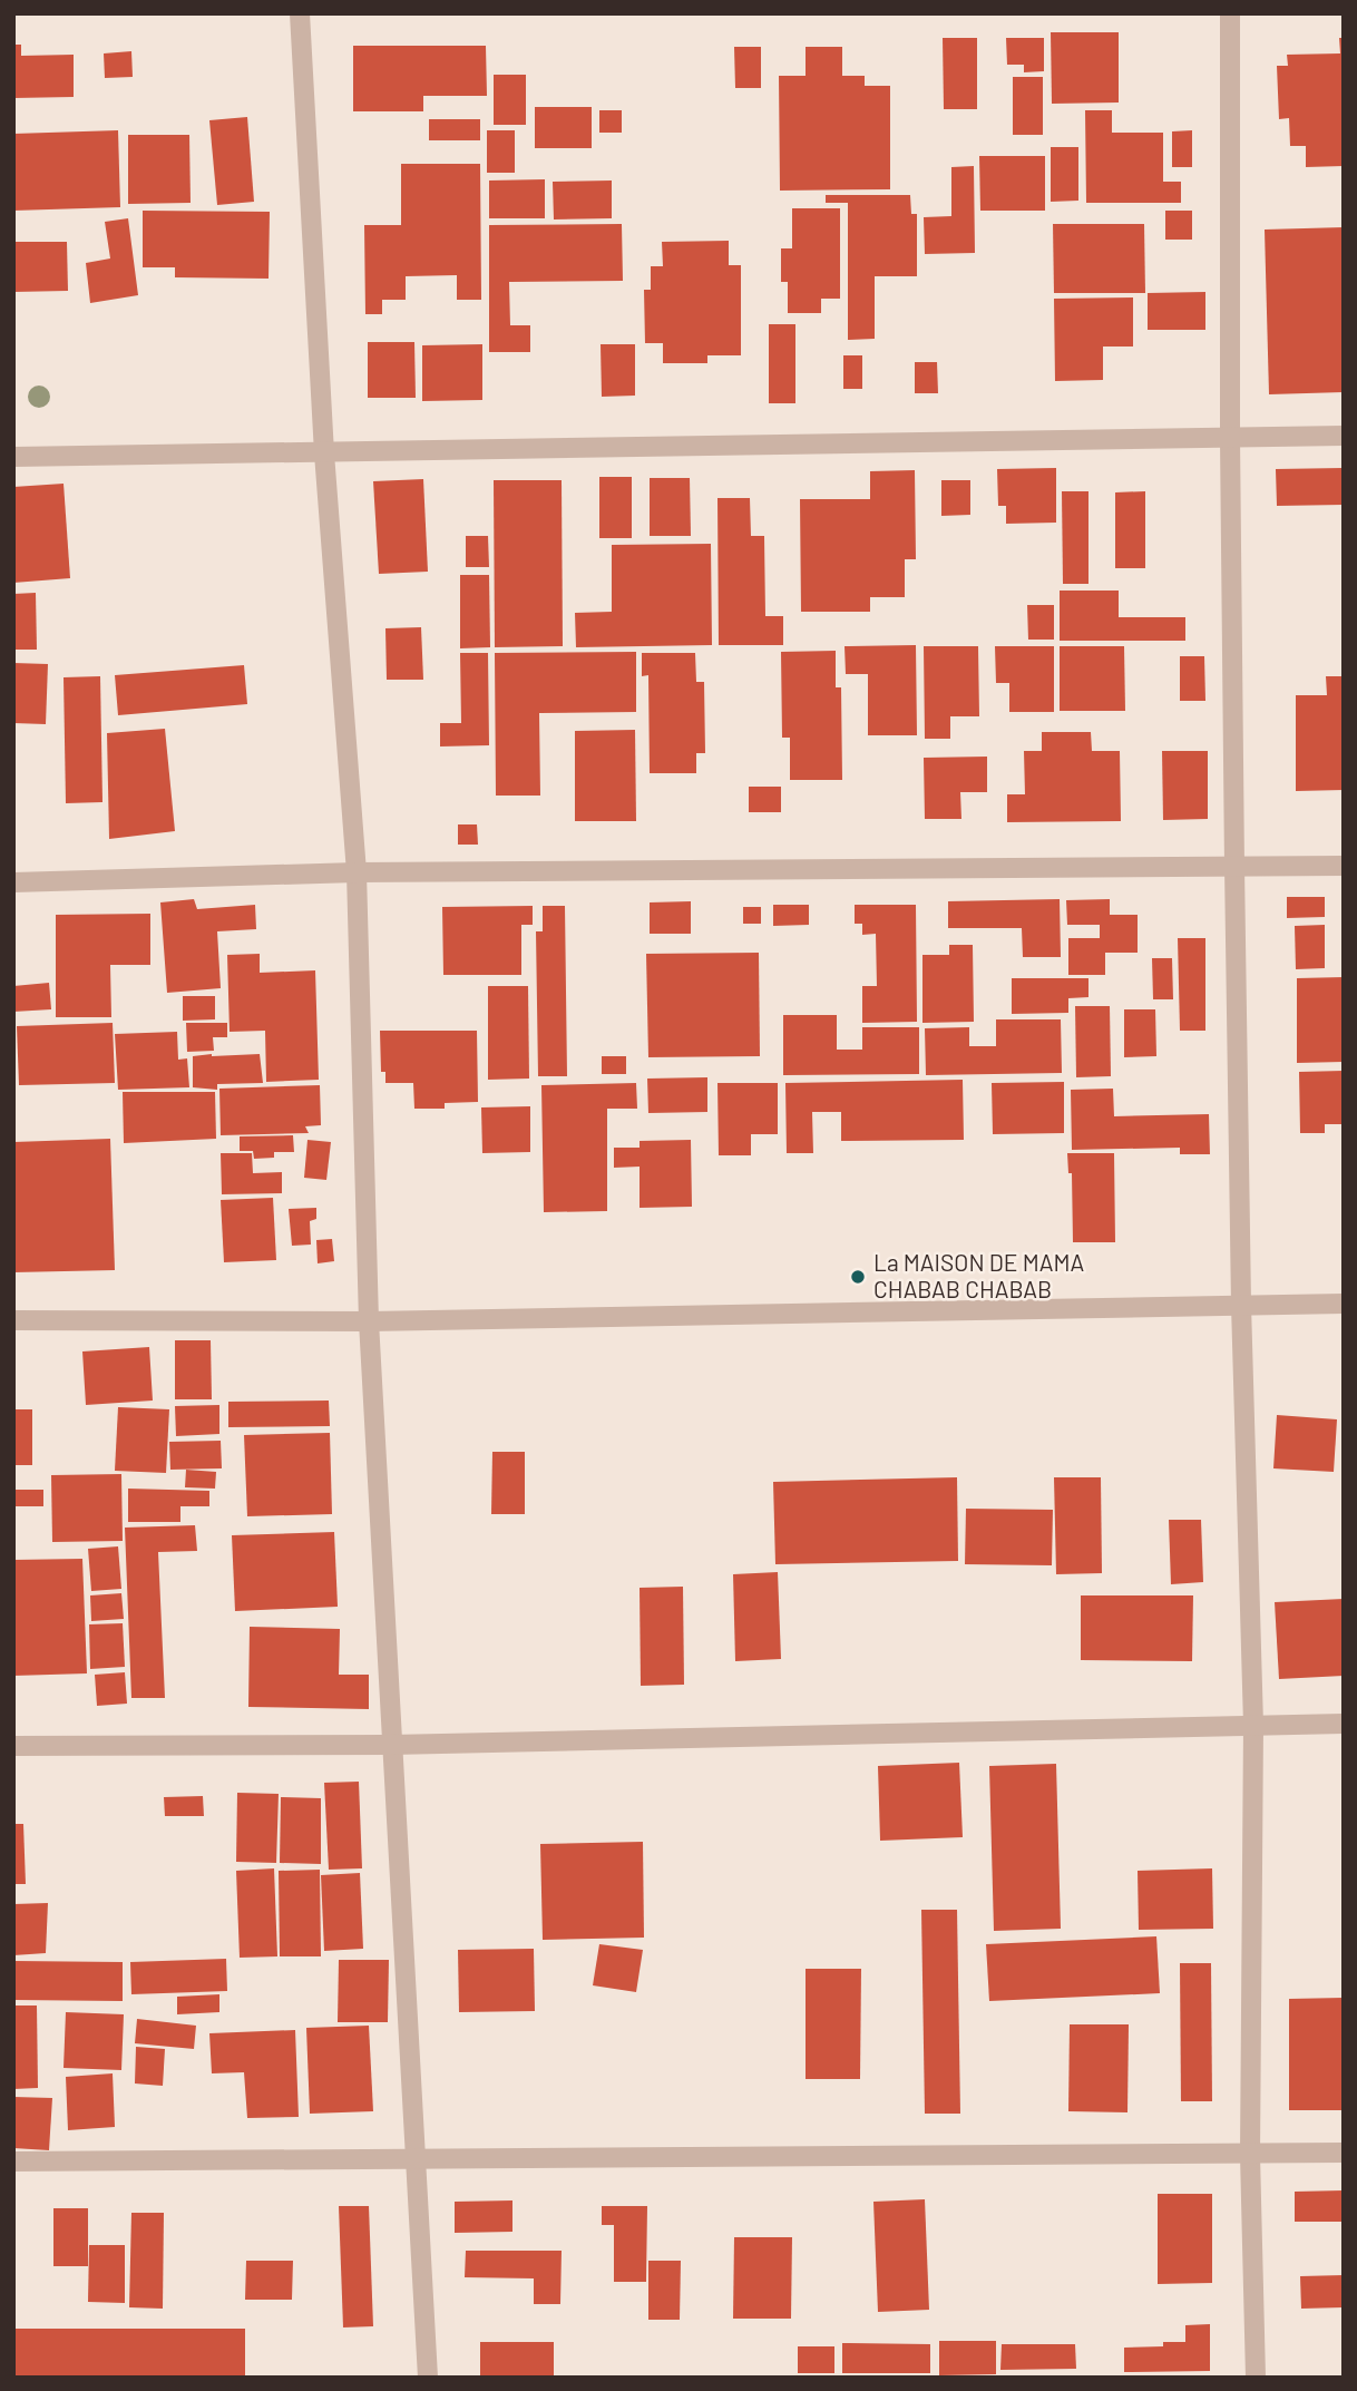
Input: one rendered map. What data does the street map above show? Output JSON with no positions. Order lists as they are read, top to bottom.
{
  "places": ["La MAISON DE MAMA CHABAB CHABAB"]
}
